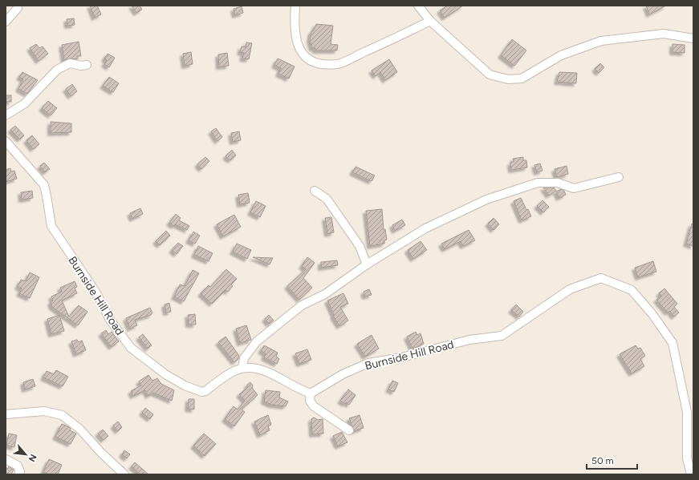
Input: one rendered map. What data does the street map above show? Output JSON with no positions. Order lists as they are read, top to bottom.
{
  "streets": {
    "street": ["Burnside Hill Road"]
  },
  "scale_bar": "50 m",
  "north": "bottom right"
}
